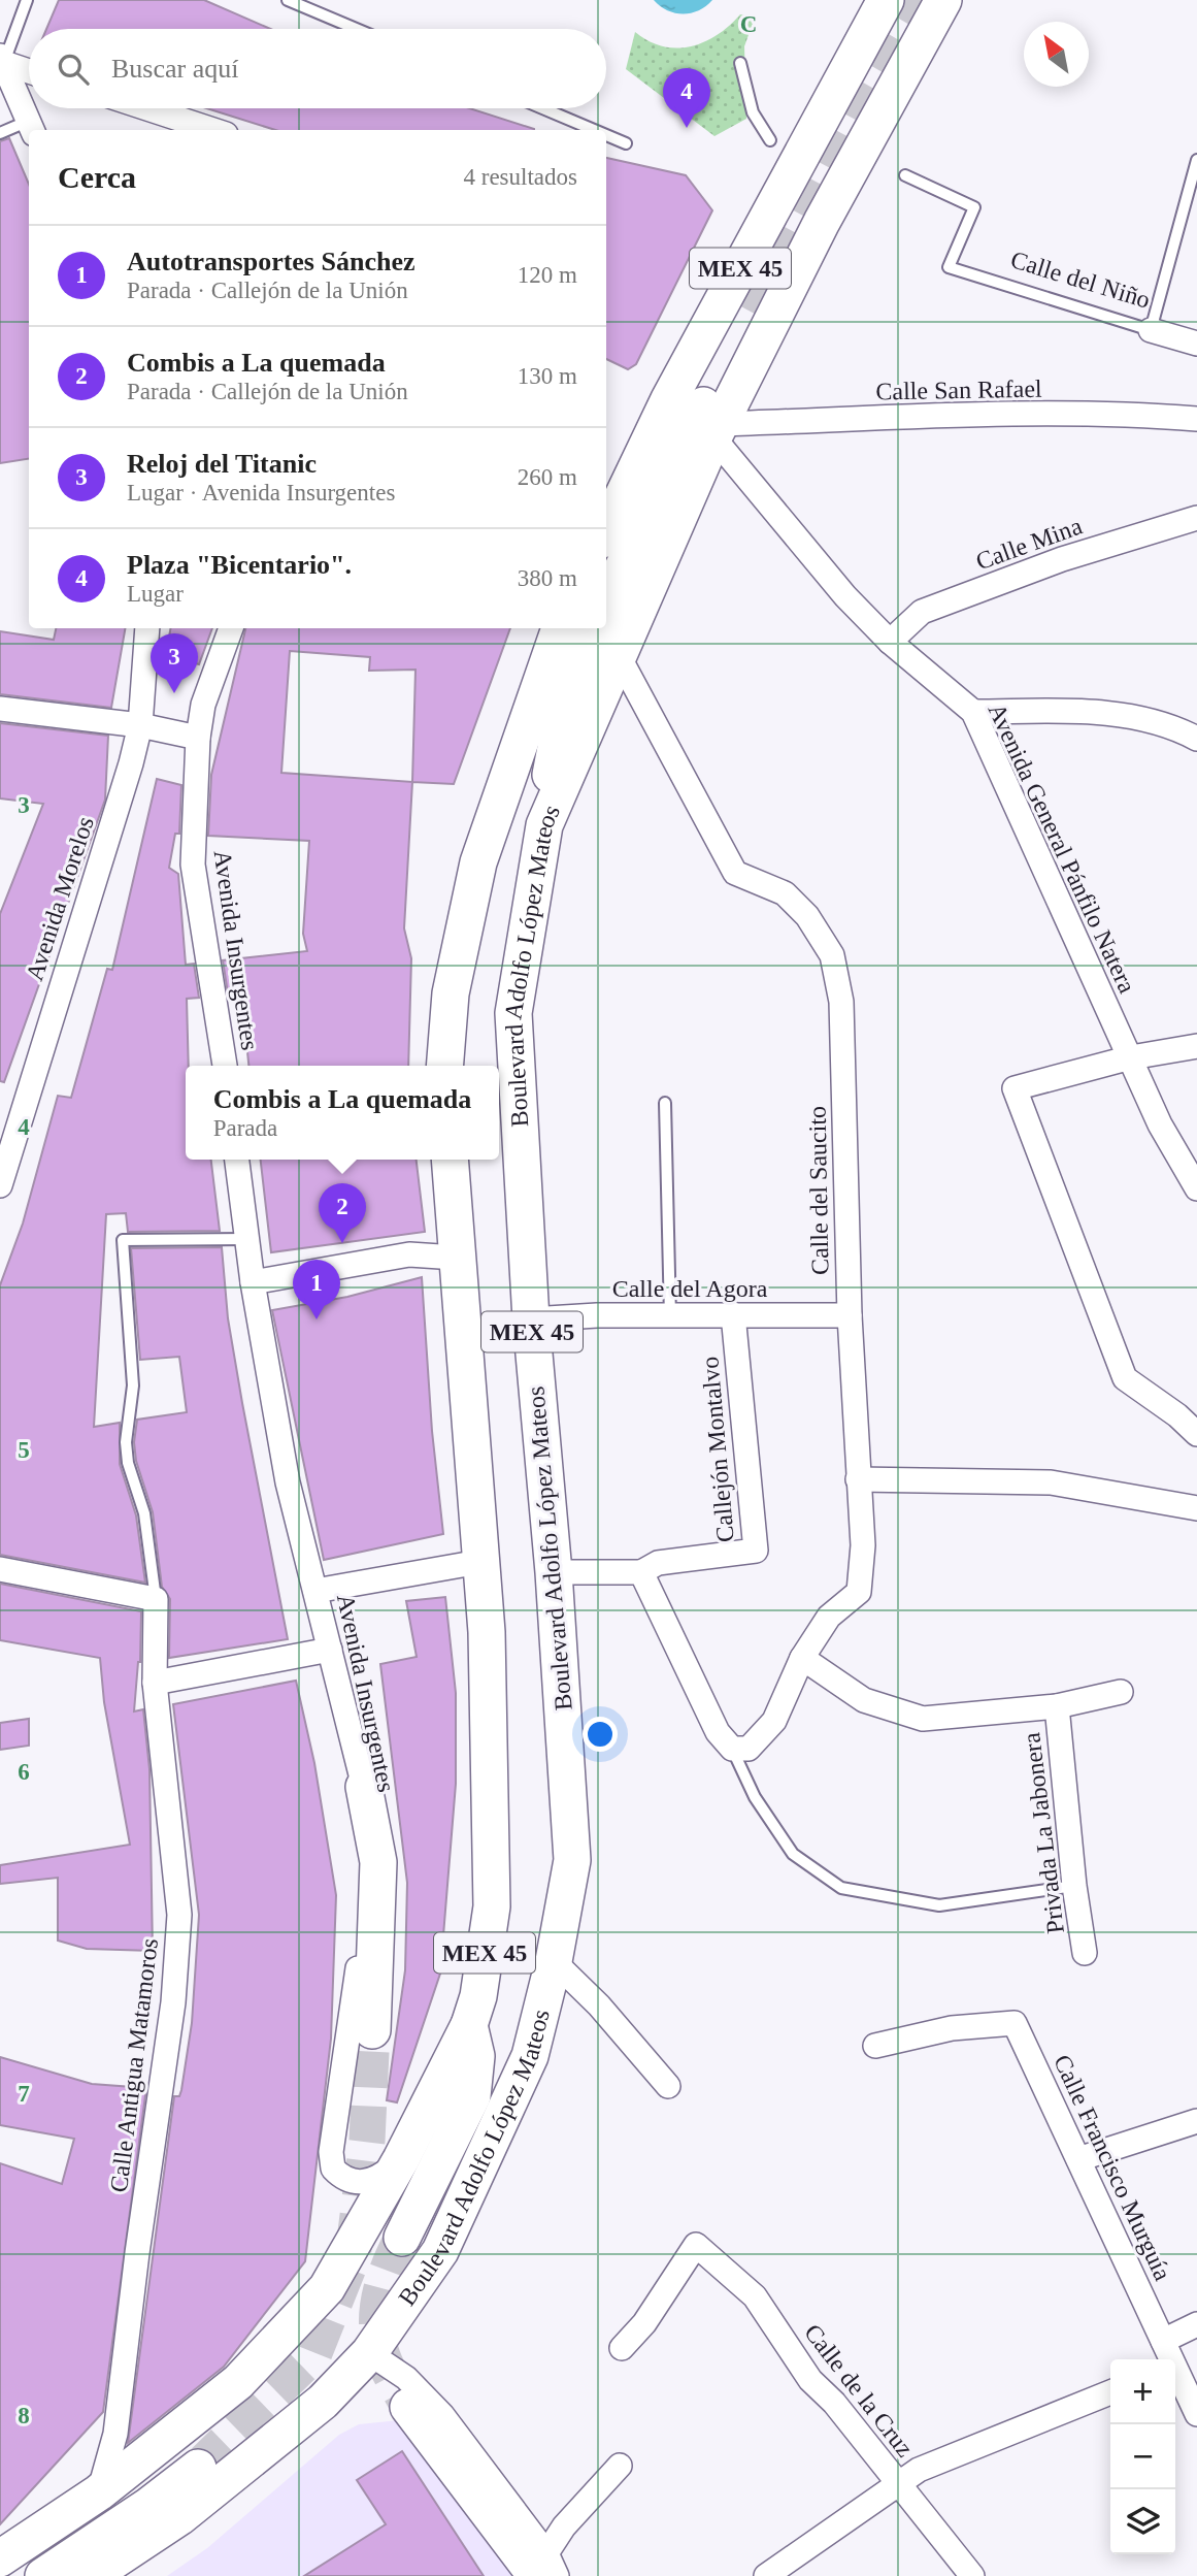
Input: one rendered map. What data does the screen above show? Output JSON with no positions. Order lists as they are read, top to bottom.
{
  "streets": {
    "main road": ["MEX 45", "Boulevard Adolfo López Mateos"],
    "street": [
      "Calle del Niño",
      "Calle San Rafael",
      "Calle Mina",
      "Avenida General Pánfilo Natera",
      "Avenida Morelos",
      "Avenida Insurgentes",
      "Calle del Saucito",
      "Calle del Agora",
      "Callejón Montalvo",
      "Privada La Jabonera",
      "Calle Antigua Matamoros",
      "Calle Francisco Murguía",
      "Calle de la Cruz"
    ]
  },
  "crossings": [
    ["MEX 45", "Avenida Insurgentes"],
    ["MEX 45", "Calle Antigua Matamoros"],
    ["Calle San Rafael", "Avenida General Pánfilo Natera"],
    ["Calle San Rafael", "Boulevard Adolfo López Mateos"],
    ["Calle Mina", "Avenida General Pánfilo Natera"],
    ["Avenida General Pánfilo Natera", "Boulevard Adolfo López Mateos"],
    ["Boulevard Adolfo López Mateos", "Calle del Saucito"],
    ["Boulevard Adolfo López Mateos", "Calle del Agora"],
    ["Boulevard Adolfo López Mateos", "Callejón Montalvo"],
    ["Calle del Saucito", "Calle del Agora"],
    ["Calle del Saucito", "Privada La Jabonera"],
    ["Calle del Agora", "Callejón Montalvo"]
  ],
  "north": "top left",
  "page": {
    "search": "Buscar aquí",
    "pins": [
      "4",
      "3",
      "2",
      "1"
    ],
    "heading": ["Cerca", "4 resultados"],
    "list": [
      {
        "mark": "1",
        "name": "Autotransportes Sánchez",
        "note": "Parada · Callejón de la Unión",
        "value": "120 m"
      },
      {
        "mark": "2",
        "name": "Combis a La quemada",
        "note": "Parada · Callejón de la Unión",
        "value": "130 m"
      },
      {
        "mark": "3",
        "name": "Reloj del Titanic",
        "note": "Lugar · Avenida Insurgentes",
        "value": "260 m"
      },
      {
        "mark": "4",
        "name": "Plaza \"Bicentario\".",
        "note": "Lugar",
        "value": "380 m"
      }
    ],
    "popup": ["Combis a La quemada", "Parada"],
    "map_buttons": ["+", "−"]
  },
  "grid": {
    "columns": ["C"],
    "rows": [
      "3",
      "4",
      "5",
      "6",
      "7",
      "8"
    ]
  }
}
